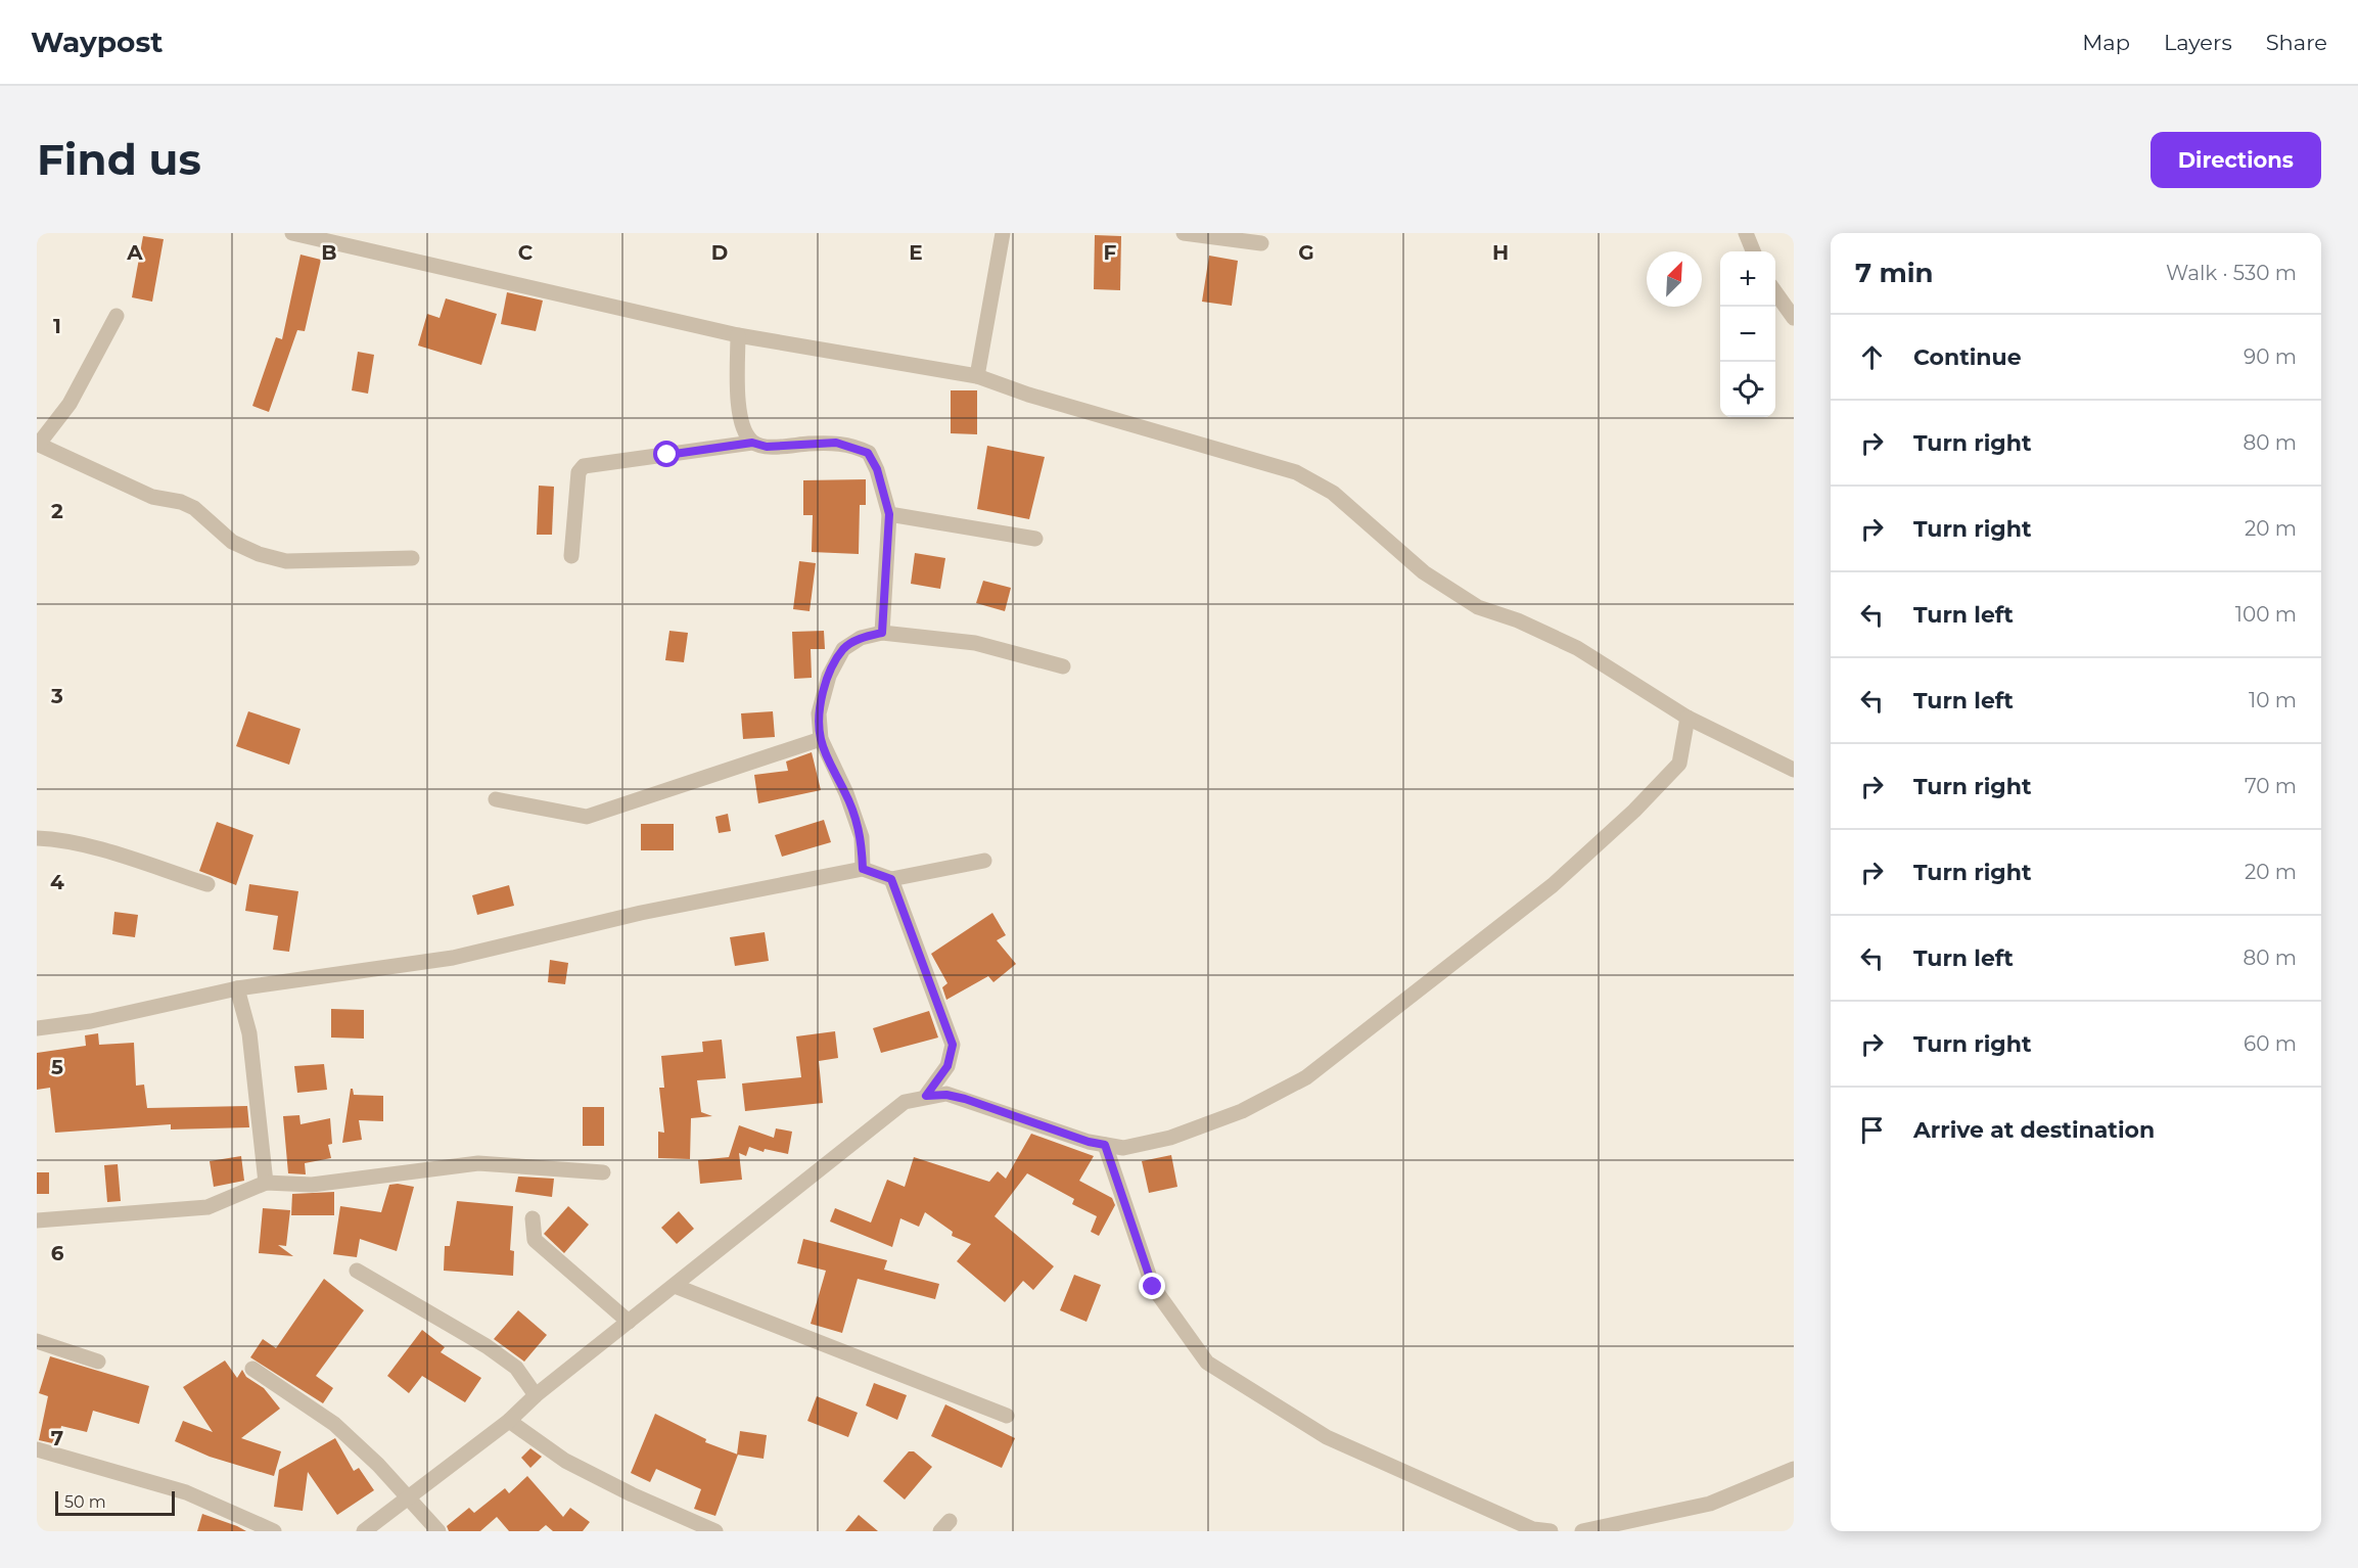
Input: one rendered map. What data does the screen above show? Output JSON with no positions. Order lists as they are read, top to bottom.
{
  "scale_bar": "50 m",
  "north": "top right",
  "page": {
    "header": "Waypost",
    "nav": ["Map", "Layers", "Share"],
    "buttons": "Directions",
    "title": "Find us",
    "heading": ["7 min", "Walk · 530 m"],
    "map_buttons": ["+", "−"],
    "list": [
      ["Continue", "90 m"],
      ["Turn right", "80 m"],
      ["Turn right", "20 m"],
      ["Turn left", "100 m"],
      ["Turn left", "10 m"],
      ["Turn right", "70 m"],
      ["Turn right", "20 m"],
      ["Turn left", "80 m"],
      ["Turn right", "60 m"],
      "Arrive at destination"
    ],
    "scale": "50 m"
  },
  "grid": {
    "columns": [
      "A",
      "B",
      "C",
      "D",
      "E",
      "F",
      "G",
      "H"
    ],
    "rows": [
      "1",
      "2",
      "3",
      "4",
      "5",
      "6",
      "7"
    ]
  }
}
